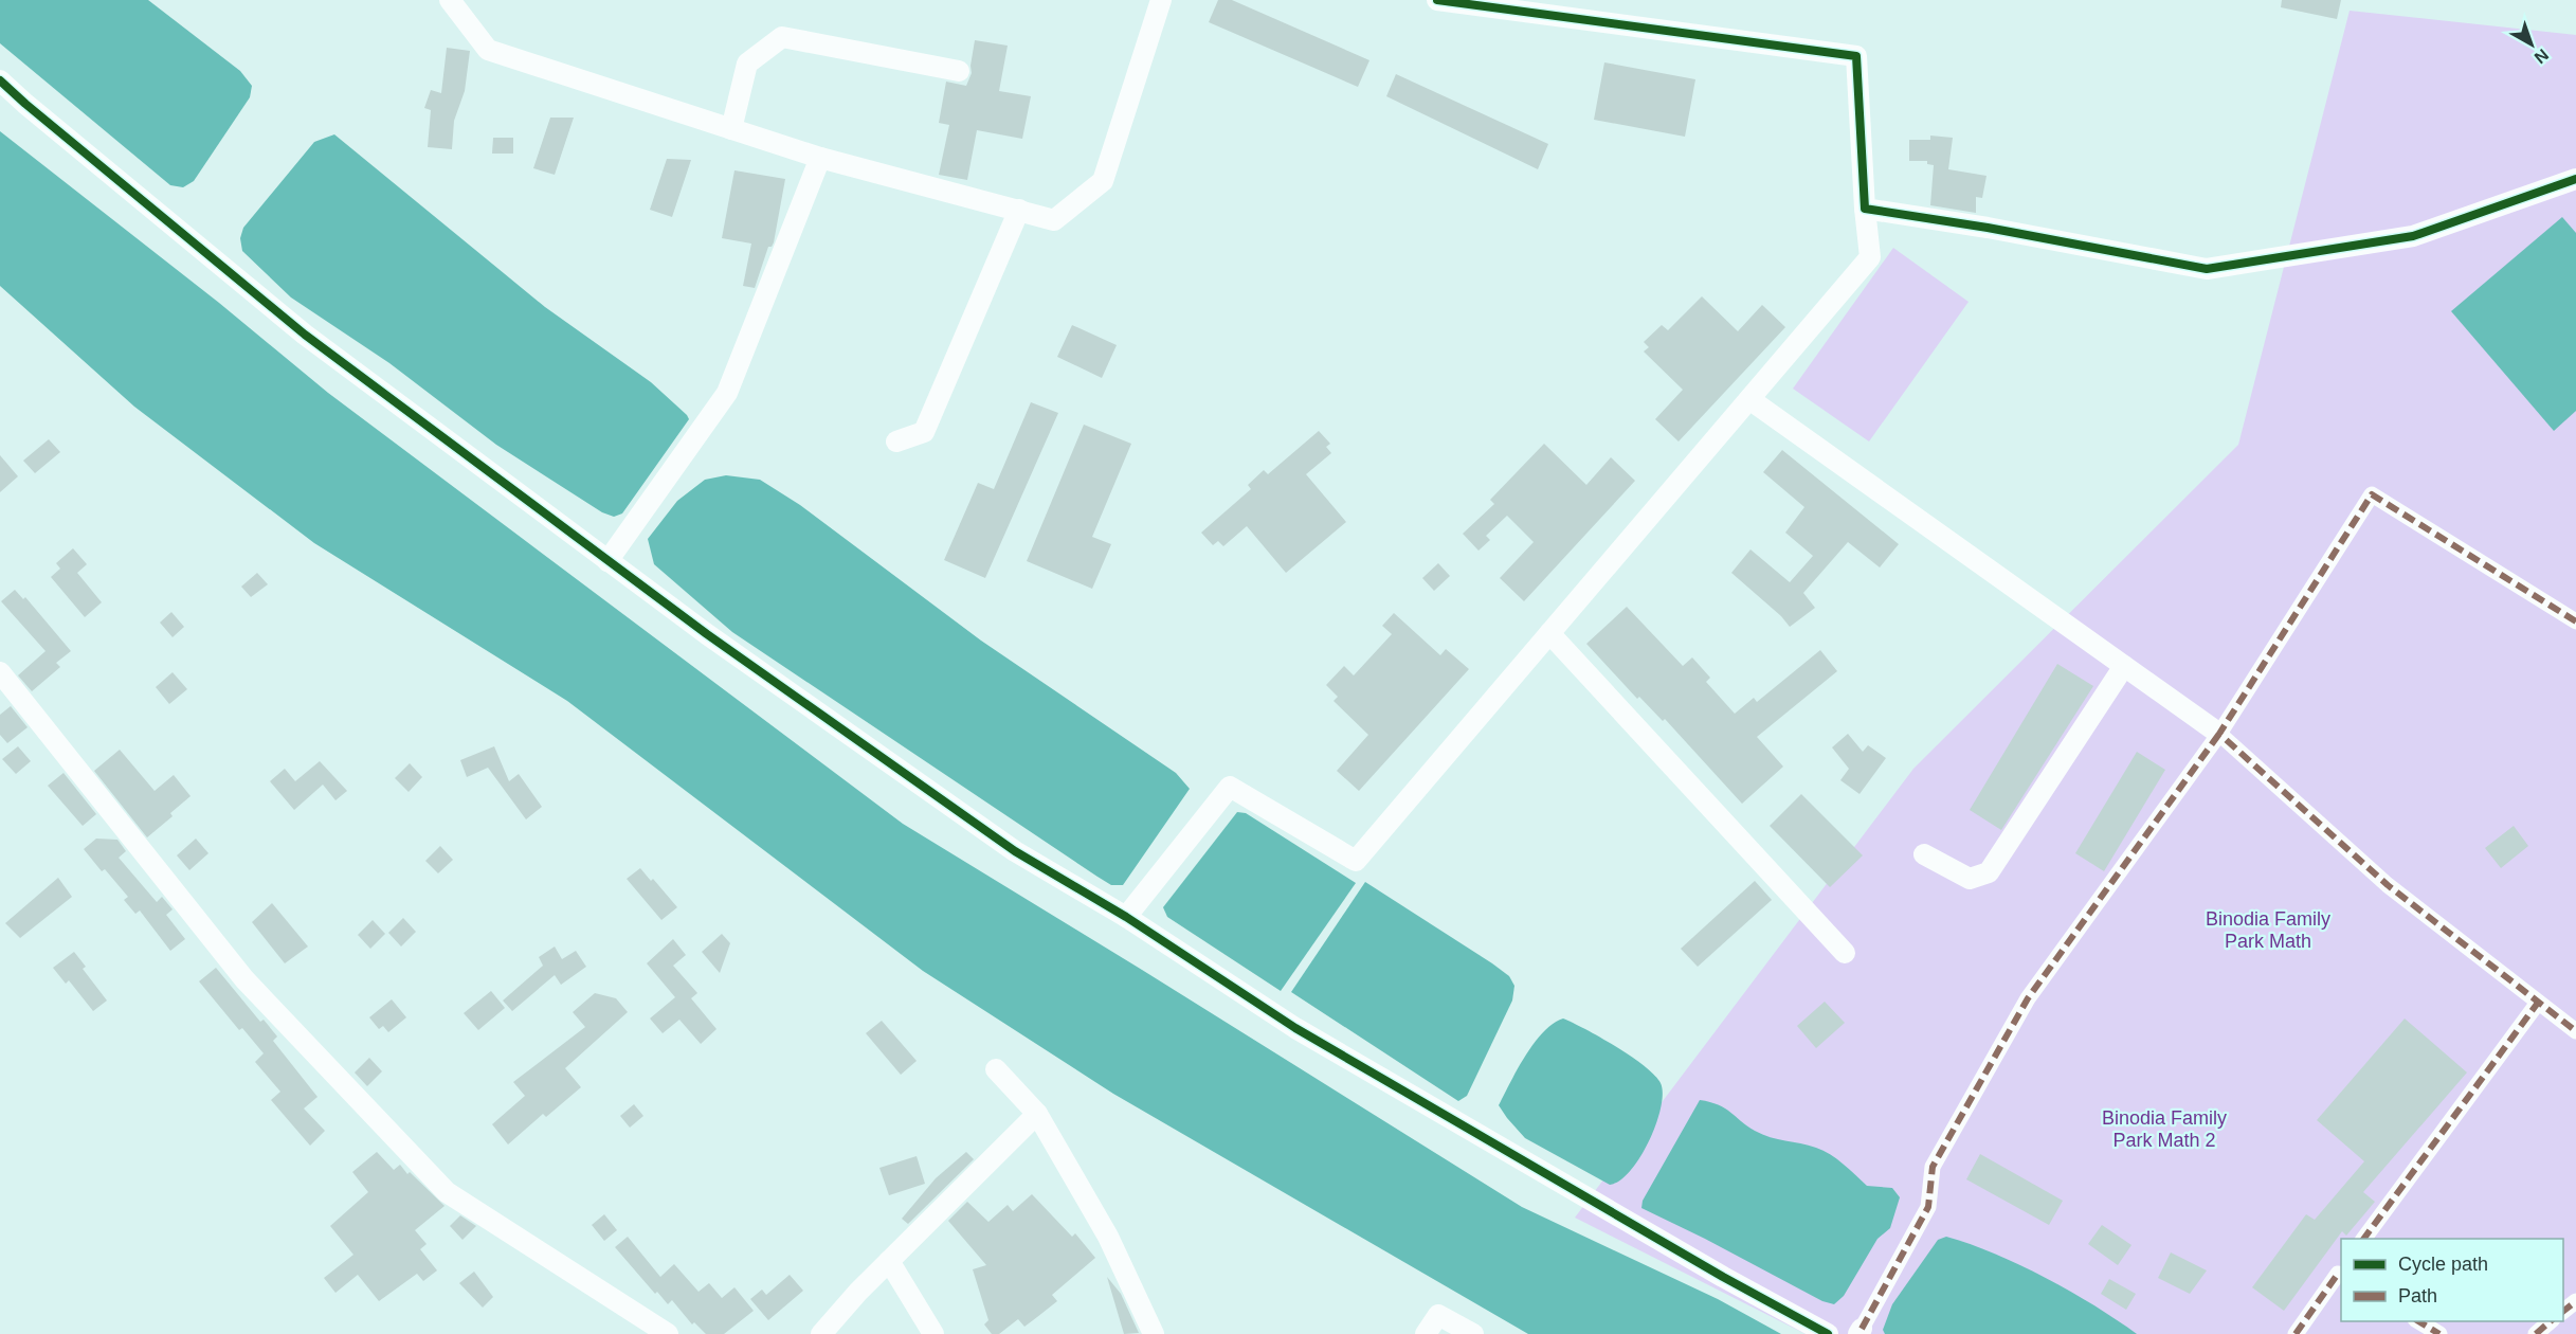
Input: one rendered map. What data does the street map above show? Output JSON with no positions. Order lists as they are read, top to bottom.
{
  "parks": ["Binodia Family Park Math", "Binodia Family Park Math 2"],
  "legend": ["Cycle path", "Path"],
  "north": "bottom right"
}
